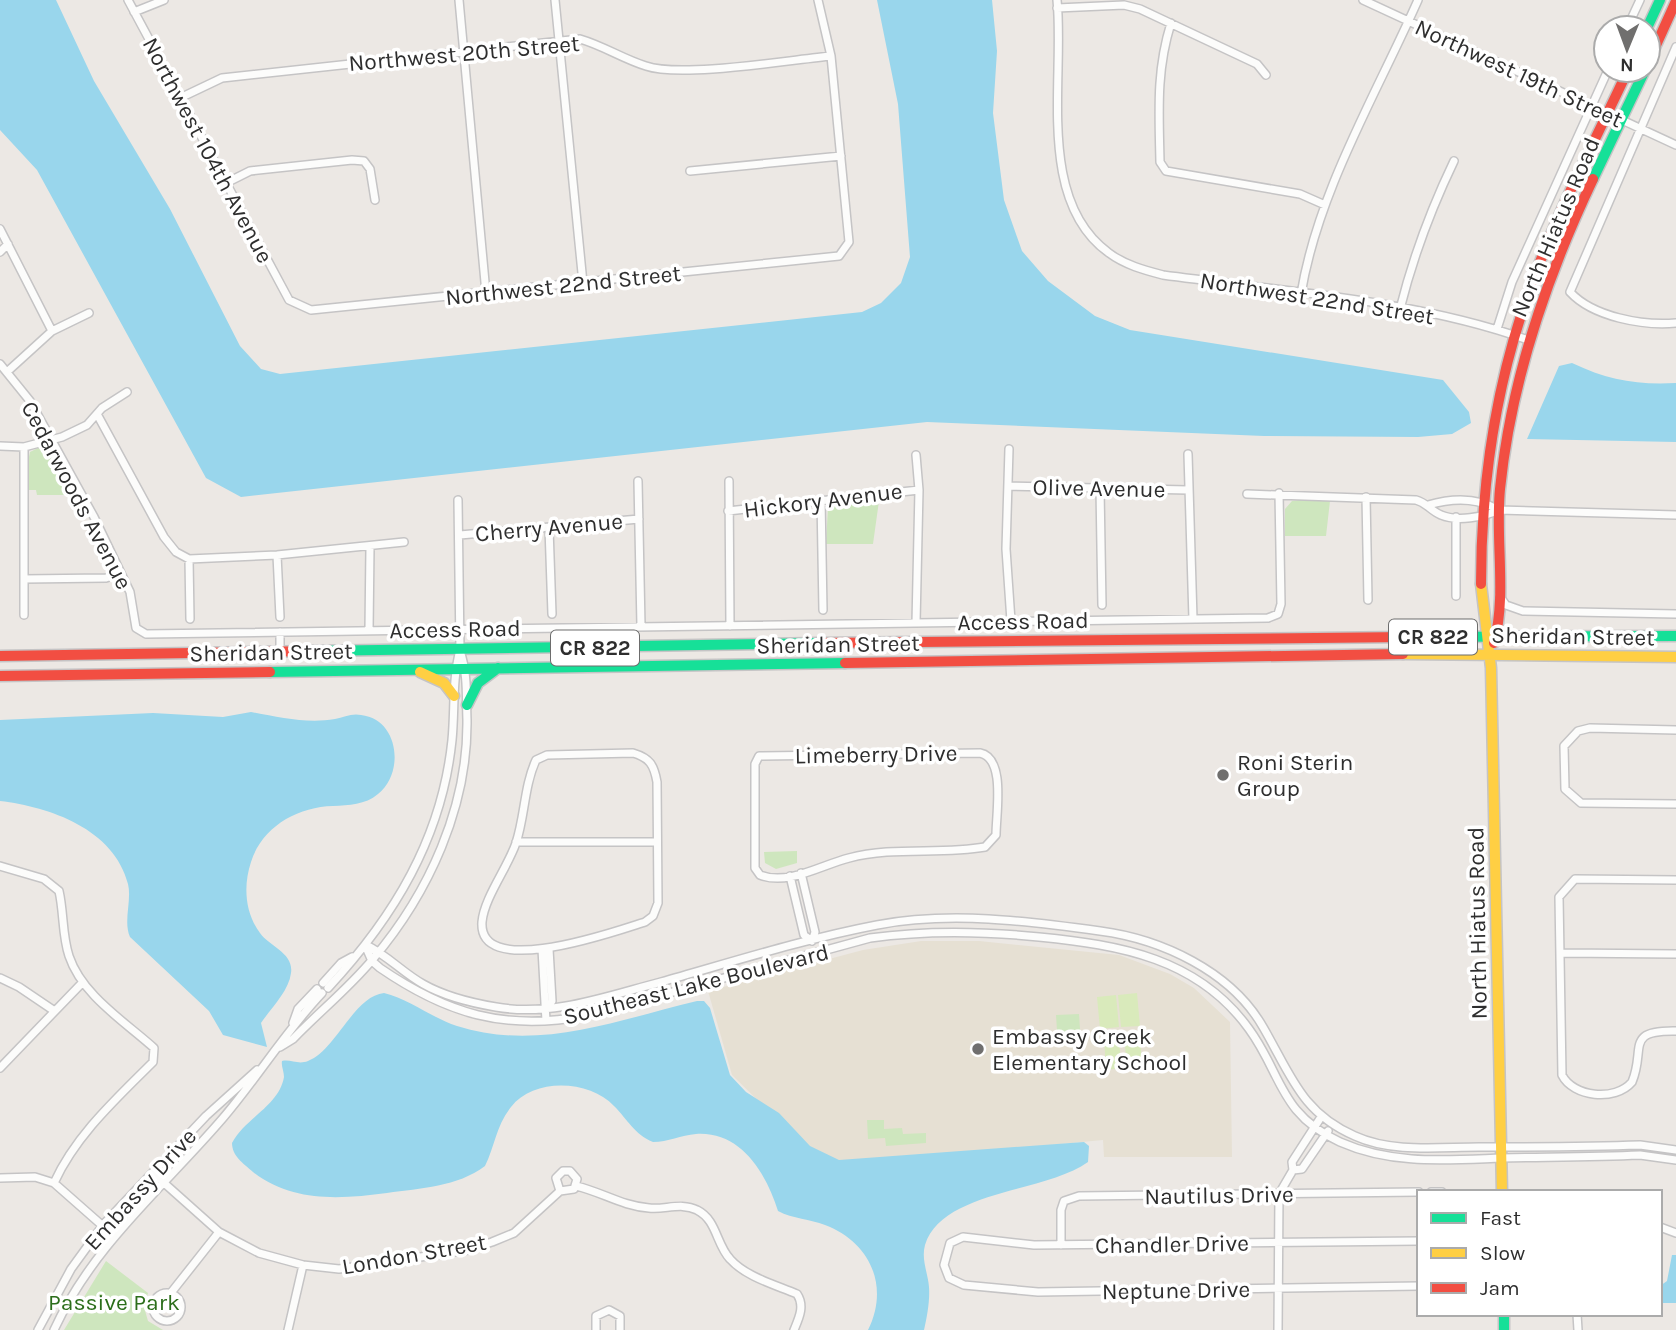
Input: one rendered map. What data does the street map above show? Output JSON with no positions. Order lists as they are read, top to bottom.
{
  "streets": {
    "main road": ["North Hiatus Road", "Sheridan Street", "CR 822"],
    "street": [
      "Northwest 20th Street",
      "Northwest 19th Street",
      "Northwest 104th Avenue",
      "Northwest 22nd Street",
      "Olive Avenue",
      "Cedarwoods Avenue",
      "Hickory Avenue",
      "Cherry Avenue",
      "Access Road",
      "Limeberry Drive",
      "Southeast Lake Boulevard",
      "Embassy Drive",
      "Nautilus Drive",
      "Chandler Drive",
      "London Street",
      "Neptune Drive"
    ]
  },
  "crossings": [
    ["Northwest 20th Street", "Northwest 104th Avenue"],
    ["Northwest 19th Street", "North Hiatus Road"],
    ["Northwest 104th Avenue", "Northwest 22nd Street"],
    ["North Hiatus Road", "Northwest 22nd Street"],
    ["North Hiatus Road", "Sheridan Street"],
    ["North Hiatus Road", "Southeast Lake Boulevard"],
    ["Cedarwoods Avenue", "Access Road"],
    ["Sheridan Street", "Embassy Drive"],
    ["Southeast Lake Boulevard", "Embassy Drive"],
    ["Embassy Drive", "London Street"],
    ["Nautilus Drive", "Chandler Drive"],
    ["Chandler Drive", "Neptune Drive"]
  ],
  "parks": ["Passive Park"],
  "places": ["Roni Sterin Group", "Embassy Creek Elementary School"],
  "legend": ["Fast", "Slow", "Jam"],
  "north": "bottom"
}
